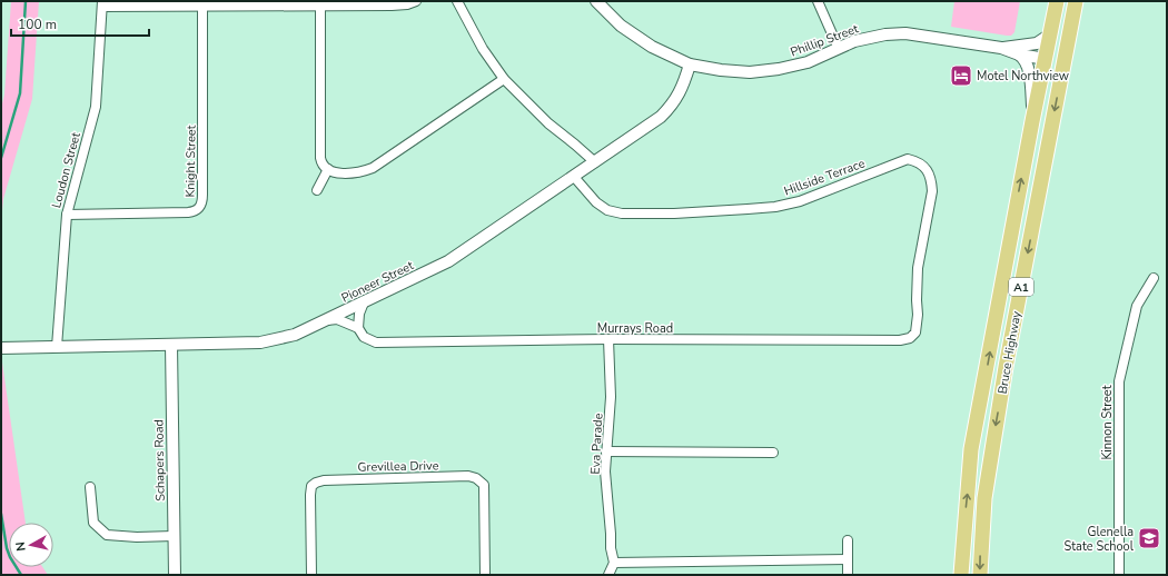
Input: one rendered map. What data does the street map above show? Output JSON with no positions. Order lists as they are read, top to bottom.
{
  "streets": {
    "highway": ["A1", "Bruce Highway"],
    "street": [
      "Phillip Street",
      "Knight Street",
      "Loudon Street",
      "Hillside Terrace",
      "Pioneer Street",
      "Murrays Road",
      "Kinnon Street",
      "Eva Parade",
      "Schapers Road",
      "Grevillea Drive"
    ]
  },
  "crossings": [
    ["Phillip Street", "Pioneer Street"],
    ["Knight Street", "Loudon Street"],
    ["Loudon Street", "Pioneer Street"],
    ["Hillside Terrace", "Pioneer Street"],
    ["Hillside Terrace", "Murrays Road"],
    ["Pioneer Street", "Murrays Road"],
    ["Pioneer Street", "Schapers Road"],
    ["Murrays Road", "Eva Parade"]
  ],
  "places": {
    "hotel": ["Motel Northview"],
    "school or university": ["Glenella State School"]
  },
  "scale_bar": "100 m",
  "north": "left"
}
